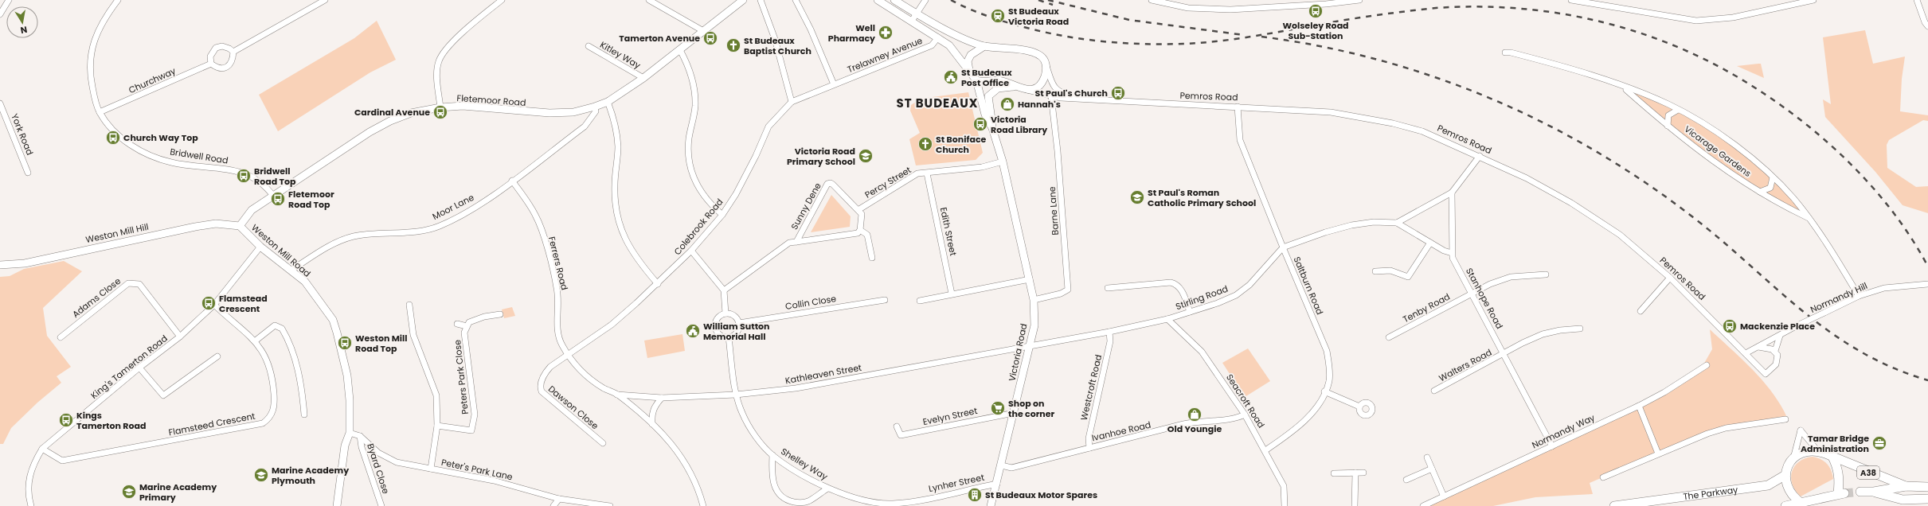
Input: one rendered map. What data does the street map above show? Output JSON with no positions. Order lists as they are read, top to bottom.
{
  "streets": {
    "highway": ["A38", "The Parkway"],
    "street": [
      "Kitley Way",
      "Trelawney Avenue",
      "Churchway",
      "Pemros Road",
      "Fletemoor Road",
      "York Road",
      "Vicarage Gardens",
      "Bridwell Road",
      "Percy Street",
      "Sunny Dene",
      "Moor Lane",
      "Barne Lane",
      "Colebrook Road",
      "Edith Street",
      "Weston Mill Hill",
      "Weston Mill Road",
      "Ferrers Road",
      "Saltburn Road",
      "Adams Close",
      "Stirling Road",
      "Normandy Hill",
      "Stanhope Road",
      "Collin Close",
      "Tenby Road",
      "Victoria Road",
      "Walters Road",
      "King's Tamerton Road",
      "Kathleaven Street",
      "Peters Park Close",
      "Westcroft Road",
      "Seacroft Road",
      "Dawson Close",
      "Evelyn Street",
      "Flamsteed Crescent",
      "Ivanhoe Road",
      "Normandy Way",
      "Shelley Way",
      "Byard Close",
      "Peter's Park Lane",
      "Lynher Street"
    ]
  },
  "crossings": [
    ["Kitley Way", "Fletemoor Road"],
    ["Trelawney Avenue", "Colebrook Road"],
    ["Trelawney Avenue", "Victoria Road"],
    ["Churchway", "Bridwell Road"],
    ["Pemros Road", "Barne Lane"],
    ["Pemros Road", "Saltburn Road"],
    ["Pemros Road", "Normandy Hill"],
    ["Pemros Road", "Victoria Road"],
    ["Fletemoor Road", "Bridwell Road"],
    ["Fletemoor Road", "Moor Lane"],
    ["Fletemoor Road", "Weston Mill Hill"],
    ["Fletemoor Road", "Weston Mill Road"],
    ["Vicarage Gardens", "Normandy Hill"],
    ["Percy Street", "Sunny Dene"],
    ["Percy Street", "Edith Street"],
    ["Percy Street", "Victoria Road"],
    ["Moor Lane", "Weston Mill Road"],
    ["Moor Lane", "Ferrers Road"],
    ["Barne Lane", "Victoria Road"],
    ["Colebrook Road", "Ferrers Road"],
    ["Colebrook Road", "Dawson Close"],
    ["Weston Mill Hill", "Weston Mill Road"],
    ["Weston Mill Road", "King's Tamerton Road"],
    ["Weston Mill Road", "Peter's Park Lane"],
    ["Ferrers Road", "Kathleaven Street"],
    ["Ferrers Road", "Dawson Close"],
    ["Saltburn Road", "Stirling Road"],
    ["Saltburn Road", "Seacroft Road"],
    ["Adams Close", "King's Tamerton Road"],
    ["Stirling Road", "Stanhope Road"],
    ["Stirling Road", "Victoria Road"],
    ["Stirling Road", "Kathleaven Street"],
    ["Stirling Road", "Westcroft Road"],
    ["Stirling Road", "Seacroft Road"],
    ["Stanhope Road", "Tenby Road"],
    ["Stanhope Road", "Walters Road"],
    ["Stanhope Road", "Normandy Way"],
    ["Collin Close", "Shelley Way"],
    ["Victoria Road", "Kathleaven Street"],
    ["Victoria Road", "Evelyn Street"],
    ["Victoria Road", "Ivanhoe Road"],
    ["Victoria Road", "Lynher Street"],
    ["King's Tamerton Road", "Flamsteed Crescent"],
    ["Kathleaven Street", "Shelley Way"],
    ["Westcroft Road", "Ivanhoe Road"],
    ["Seacroft Road", "Ivanhoe Road"],
    ["Shelley Way", "Lynher Street"],
    ["Byard Close", "Peter's Park Lane"],
    ["A38", "The Parkway"]
  ],
  "districts": ["ST BUDEAUX"],
  "places": {
    "bus stop": [
      "Wolseley Road Sub-Station",
      "Tamerton Avenue",
      "St Paul's Church",
      "Cardinal Avenue",
      "Victoria Road Library",
      "Church Way Top",
      "Bridwell Road Top",
      "Fletemoor Road Top",
      "Flamstead Crescent",
      "Mackenzie Place",
      "Weston Mill Road Top",
      "Kings Tamerton Road"
    ],
    "station": ["St Budeaux Victoria Road"],
    "pharmacy": ["Well Pharmacy"],
    "church": ["St Budeaux Baptist Church", "St Boniface Church"],
    "public building": ["St Budeaux Post Office", "William Sutton Memorial Hall"],
    "shop": ["Hannah's", "Old Youngie"],
    "school or university": [
      "Victoria Road Primary School",
      "St Paul's Roman Catholic Primary School",
      "Marine Academy Plymouth",
      "Marine Academy Primary"
    ],
    "supermarket": ["Shop on the corner"],
    "office": ["Tamar Bridge Administration"],
    "building": ["St Budeaux Motor Spares"]
  },
  "north": "bottom"
}
